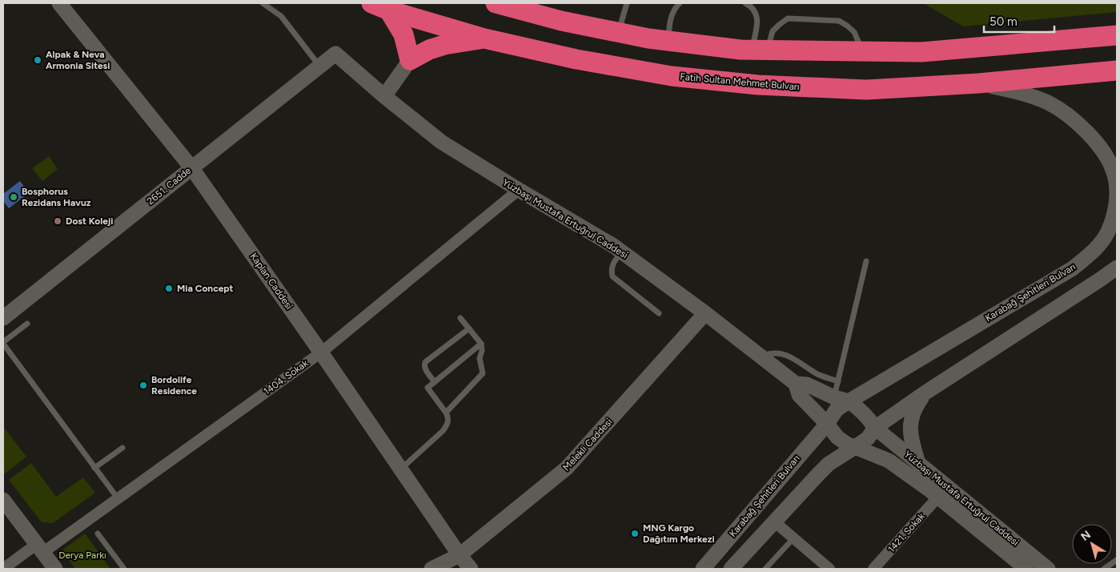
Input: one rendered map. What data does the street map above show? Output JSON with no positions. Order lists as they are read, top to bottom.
{
  "streets": {
    "highway": ["Fatih Sultan Mehmet Bulvarı"],
    "street": [
      "2651. Cadde",
      "Yüzbaşı Mustafa Ertuğrul Caddesi",
      "Kaplan Caddesi",
      "Karabağ Şehitleri Bulvarı",
      "1404. Sokak",
      "Melekli Caddesi",
      "1421. Sokak"
    ]
  },
  "crossings": [
    ["Fatih Sultan Mehmet Bulvarı", "Karabağ Şehitleri Bulvarı"],
    ["2651. Cadde", "Yüzbaşı Mustafa Ertuğrul Caddesi"],
    ["2651. Cadde", "Kaplan Caddesi"],
    ["Yüzbaşı Mustafa Ertuğrul Caddesi", "Karabağ Şehitleri Bulvarı"],
    ["Yüzbaşı Mustafa Ertuğrul Caddesi", "1404. Sokak"],
    ["Yüzbaşı Mustafa Ertuğrul Caddesi", "Melekli Caddesi"],
    ["Yüzbaşı Mustafa Ertuğrul Caddesi", "1421. Sokak"],
    ["Kaplan Caddesi", "1404. Sokak"],
    ["Kaplan Caddesi", "Melekli Caddesi"]
  ],
  "parks": ["Derya Parkı"],
  "places": [
    "Alpak & Neva Armonia Sitesi",
    "Bosphorus Rezidans Havuz",
    "Dost Koleji",
    "Mia Concept",
    "Bordolife Residence",
    "MNG Kargo Dağıtım Merkezi"
  ],
  "scale_bar": "50 m",
  "north": "top left"
}
